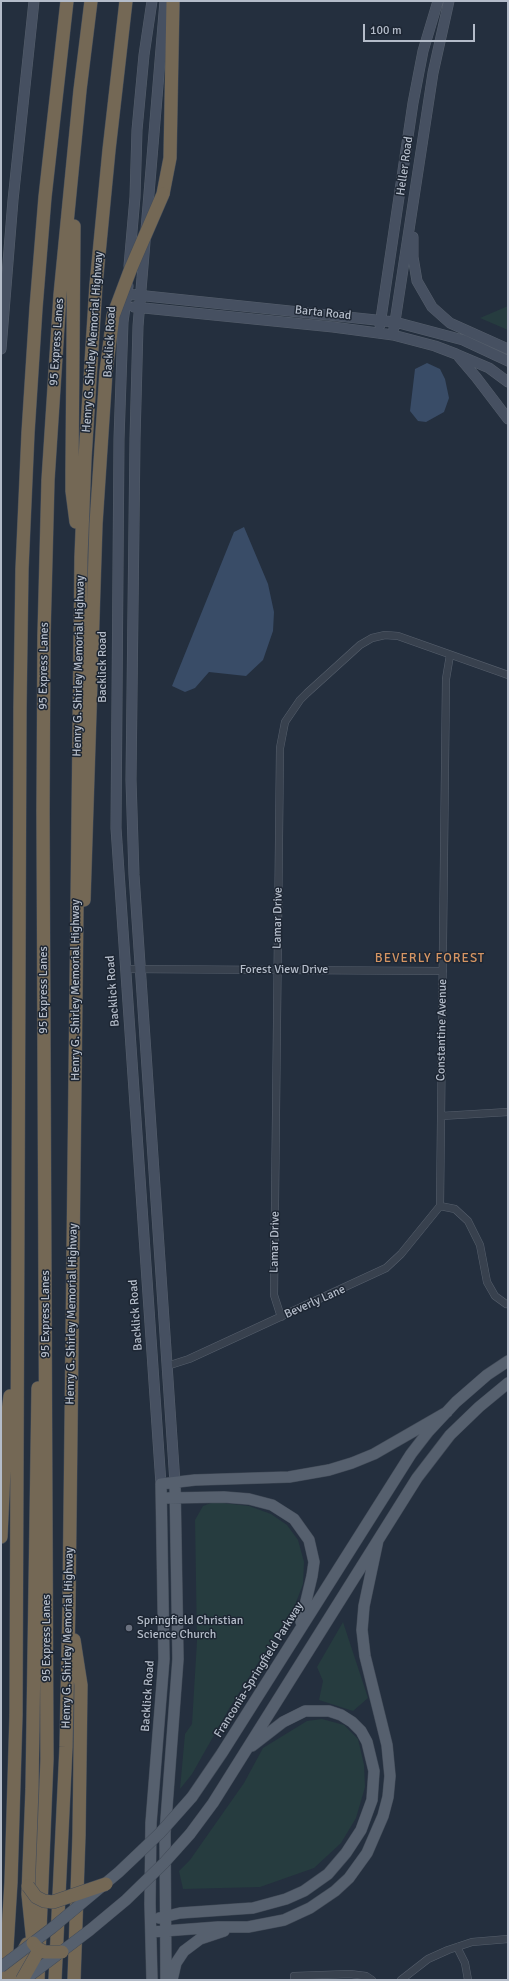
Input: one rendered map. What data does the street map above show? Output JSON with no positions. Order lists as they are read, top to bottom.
{
  "streets": {
    "highway": ["95 Express Lanes", "Henry G. Shirley Memorial Highway"],
    "main road": [
      "Heller Road",
      "Barta Road",
      "Backlick Road",
      "Franconia-Springfield Parkway"
    ],
    "street": [
      "Lamar Drive",
      "Forest View Drive",
      "Constantine Avenue",
      "Beverly Lane"
    ]
  },
  "crossings": [
    ["Heller Road", "Barta Road"],
    ["Barta Road", "Backlick Road"],
    ["Backlick Road", "Forest View Drive"],
    ["Lamar Drive", "Forest View Drive"],
    ["Lamar Drive", "Constantine Avenue"],
    ["Lamar Drive", "Beverly Lane"],
    ["Forest View Drive", "Constantine Avenue"],
    ["Constantine Avenue", "Beverly Lane"]
  ],
  "districts": ["BEVERLY FOREST"],
  "places": ["Springfield Christian Science Church"],
  "scale_bar": "100 m"
}
